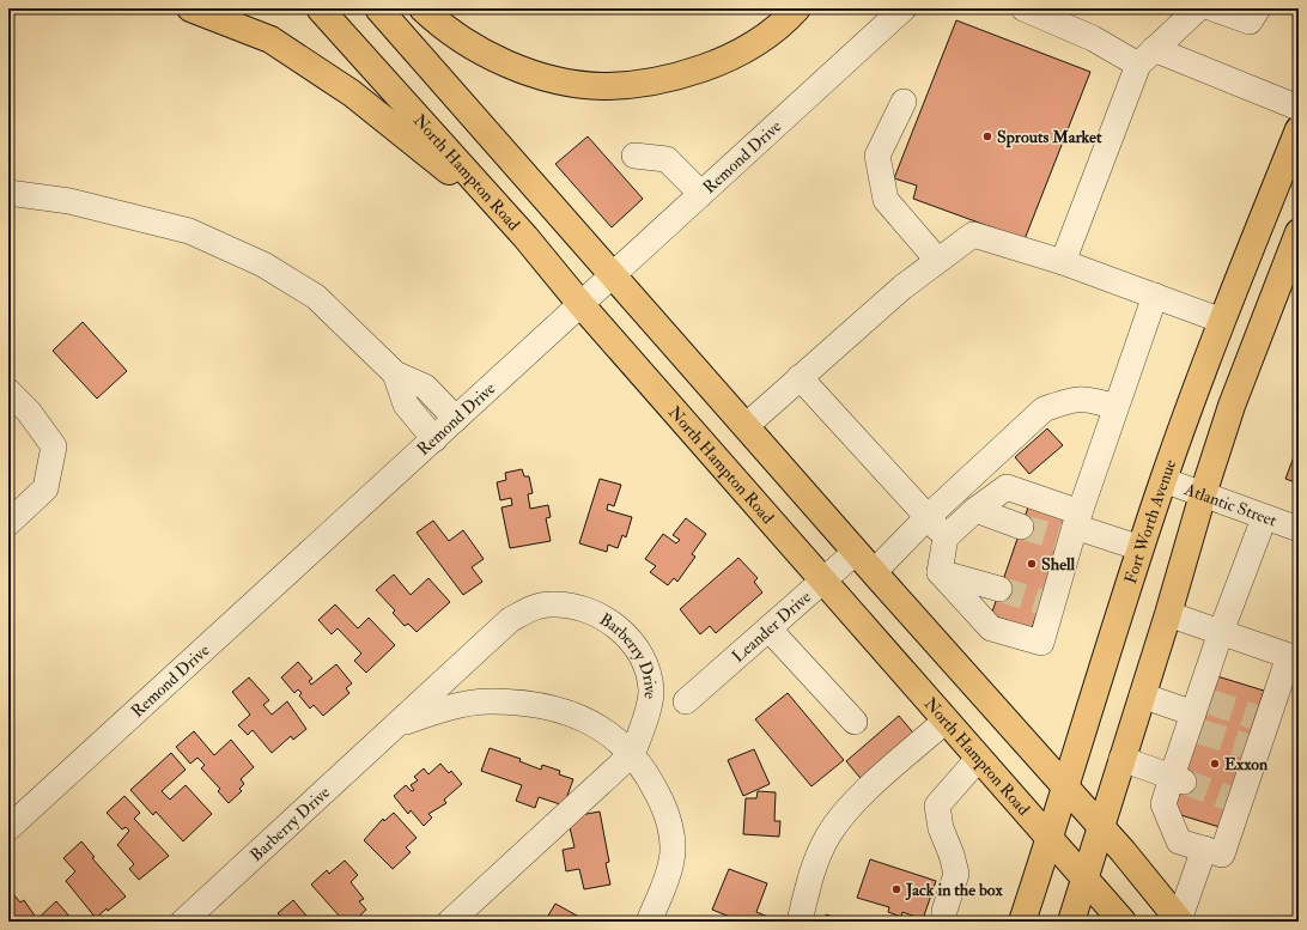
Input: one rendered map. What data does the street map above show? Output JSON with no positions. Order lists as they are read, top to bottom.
{
  "streets": {
    "main road": ["North Hampton Road", "Fort Worth Avenue"],
    "street": [
      "Remond Drive",
      "Atlantic Street",
      "Leander Drive",
      "Barberry Drive"
    ]
  },
  "crossings": [
    ["Remond Drive", "North Hampton Road"],
    ["North Hampton Road", "Fort Worth Avenue"],
    ["North Hampton Road", "Leander Drive"],
    ["Atlantic Street", "Fort Worth Avenue"]
  ],
  "places": [
    "Sprouts Market",
    "Shell",
    "Exxon",
    "Jack in the box"
  ]
}
